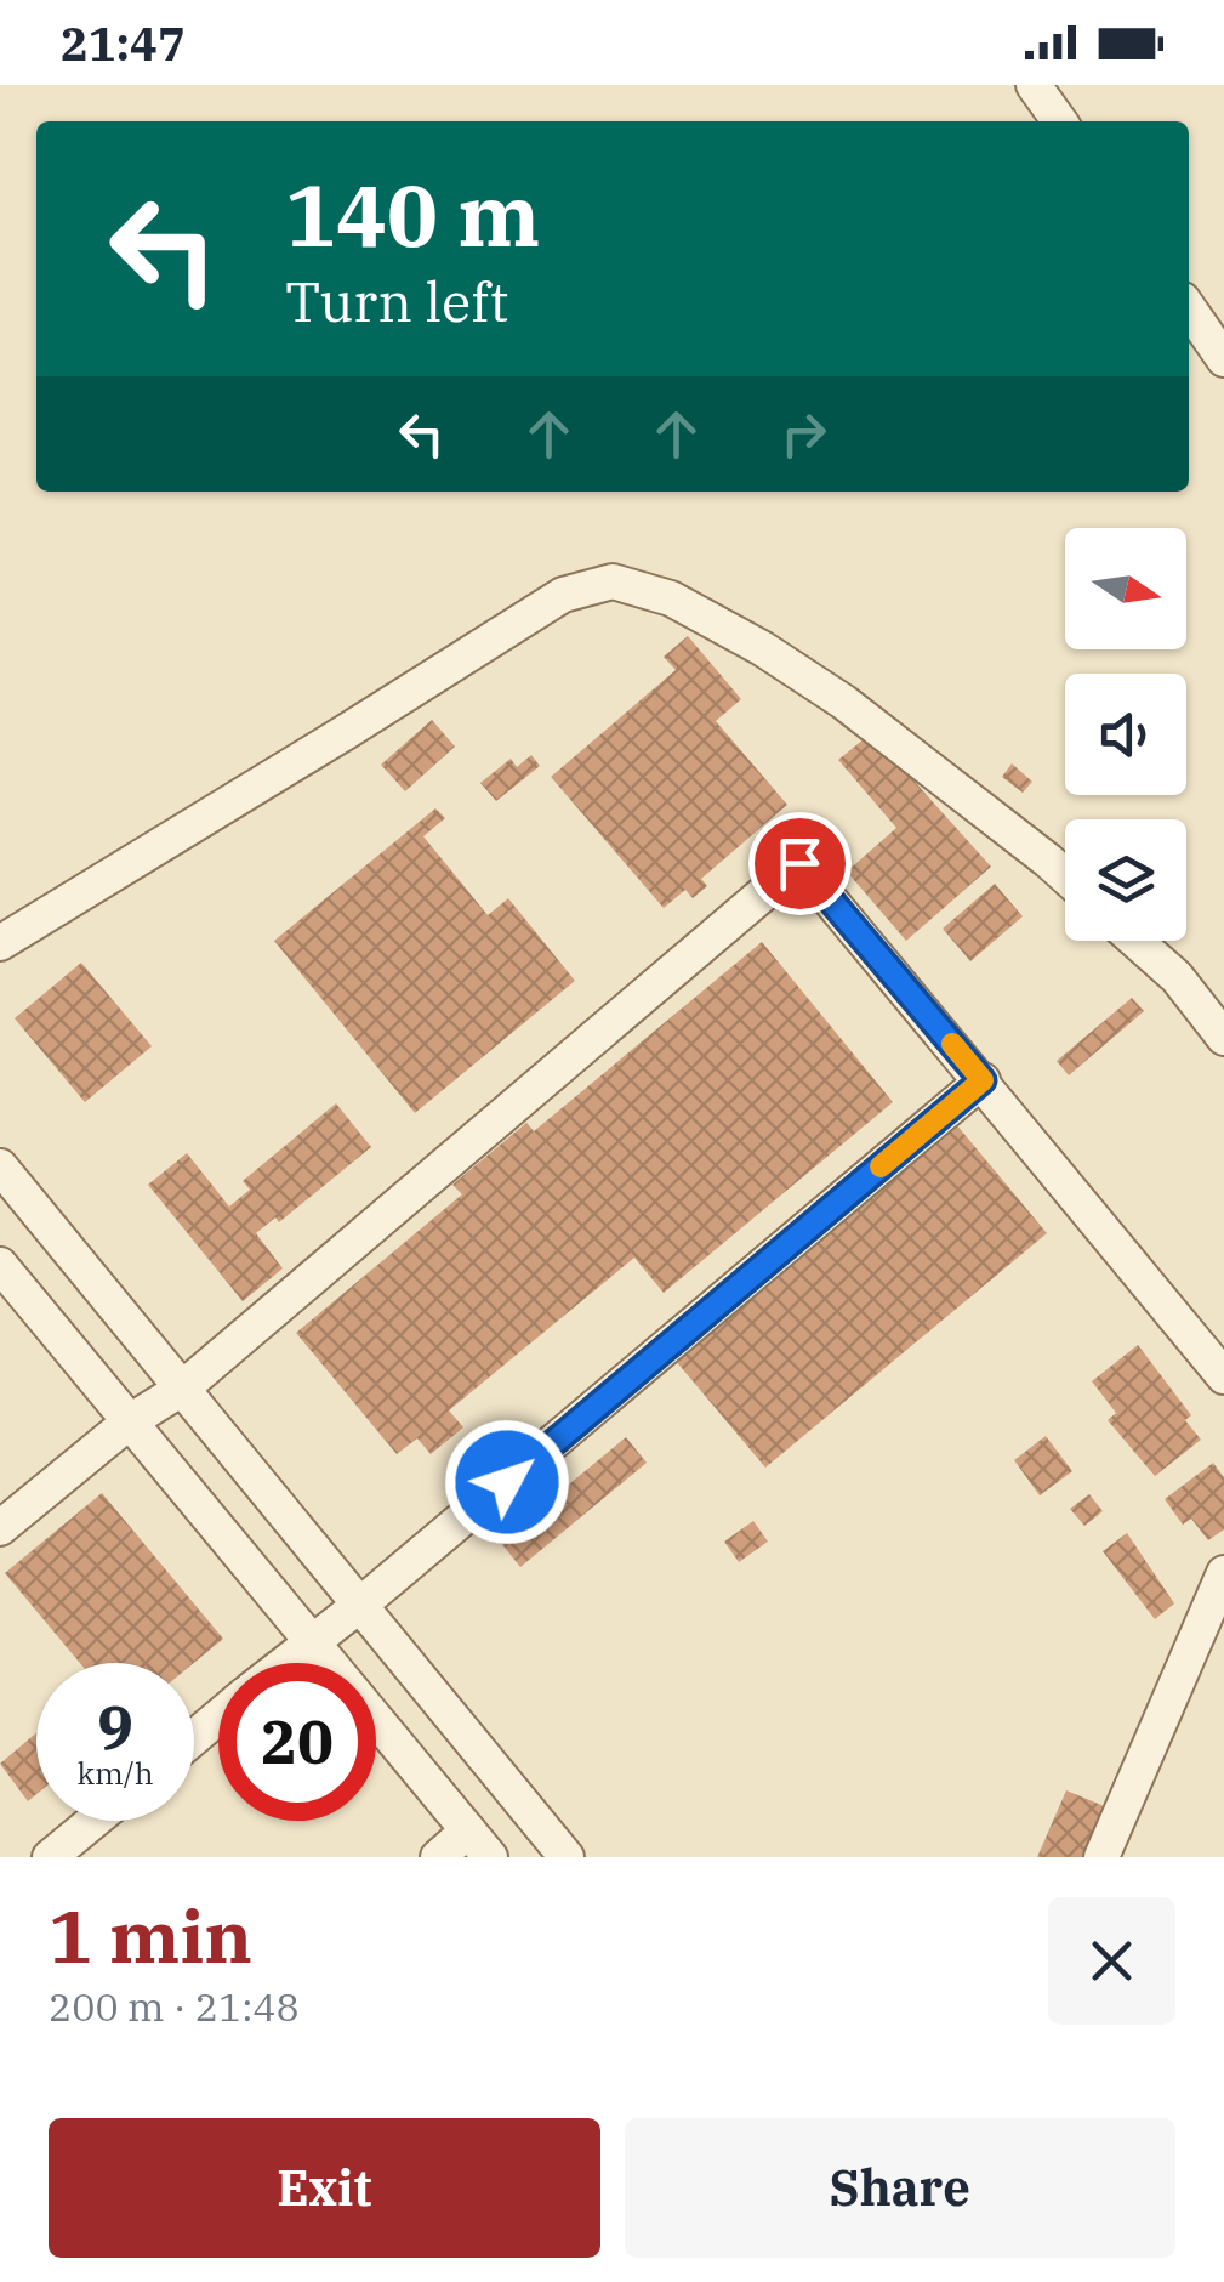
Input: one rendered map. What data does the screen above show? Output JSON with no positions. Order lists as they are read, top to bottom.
{
  "north": "right",
  "page": {
    "status": "21:47",
    "turn": ["140 m", "Turn left"],
    "speed": "9 km/h",
    "limit": "20",
    "heading": ["1 min", "200 m · 21:48"],
    "buttons": ["Exit", "Share"]
  }
}
